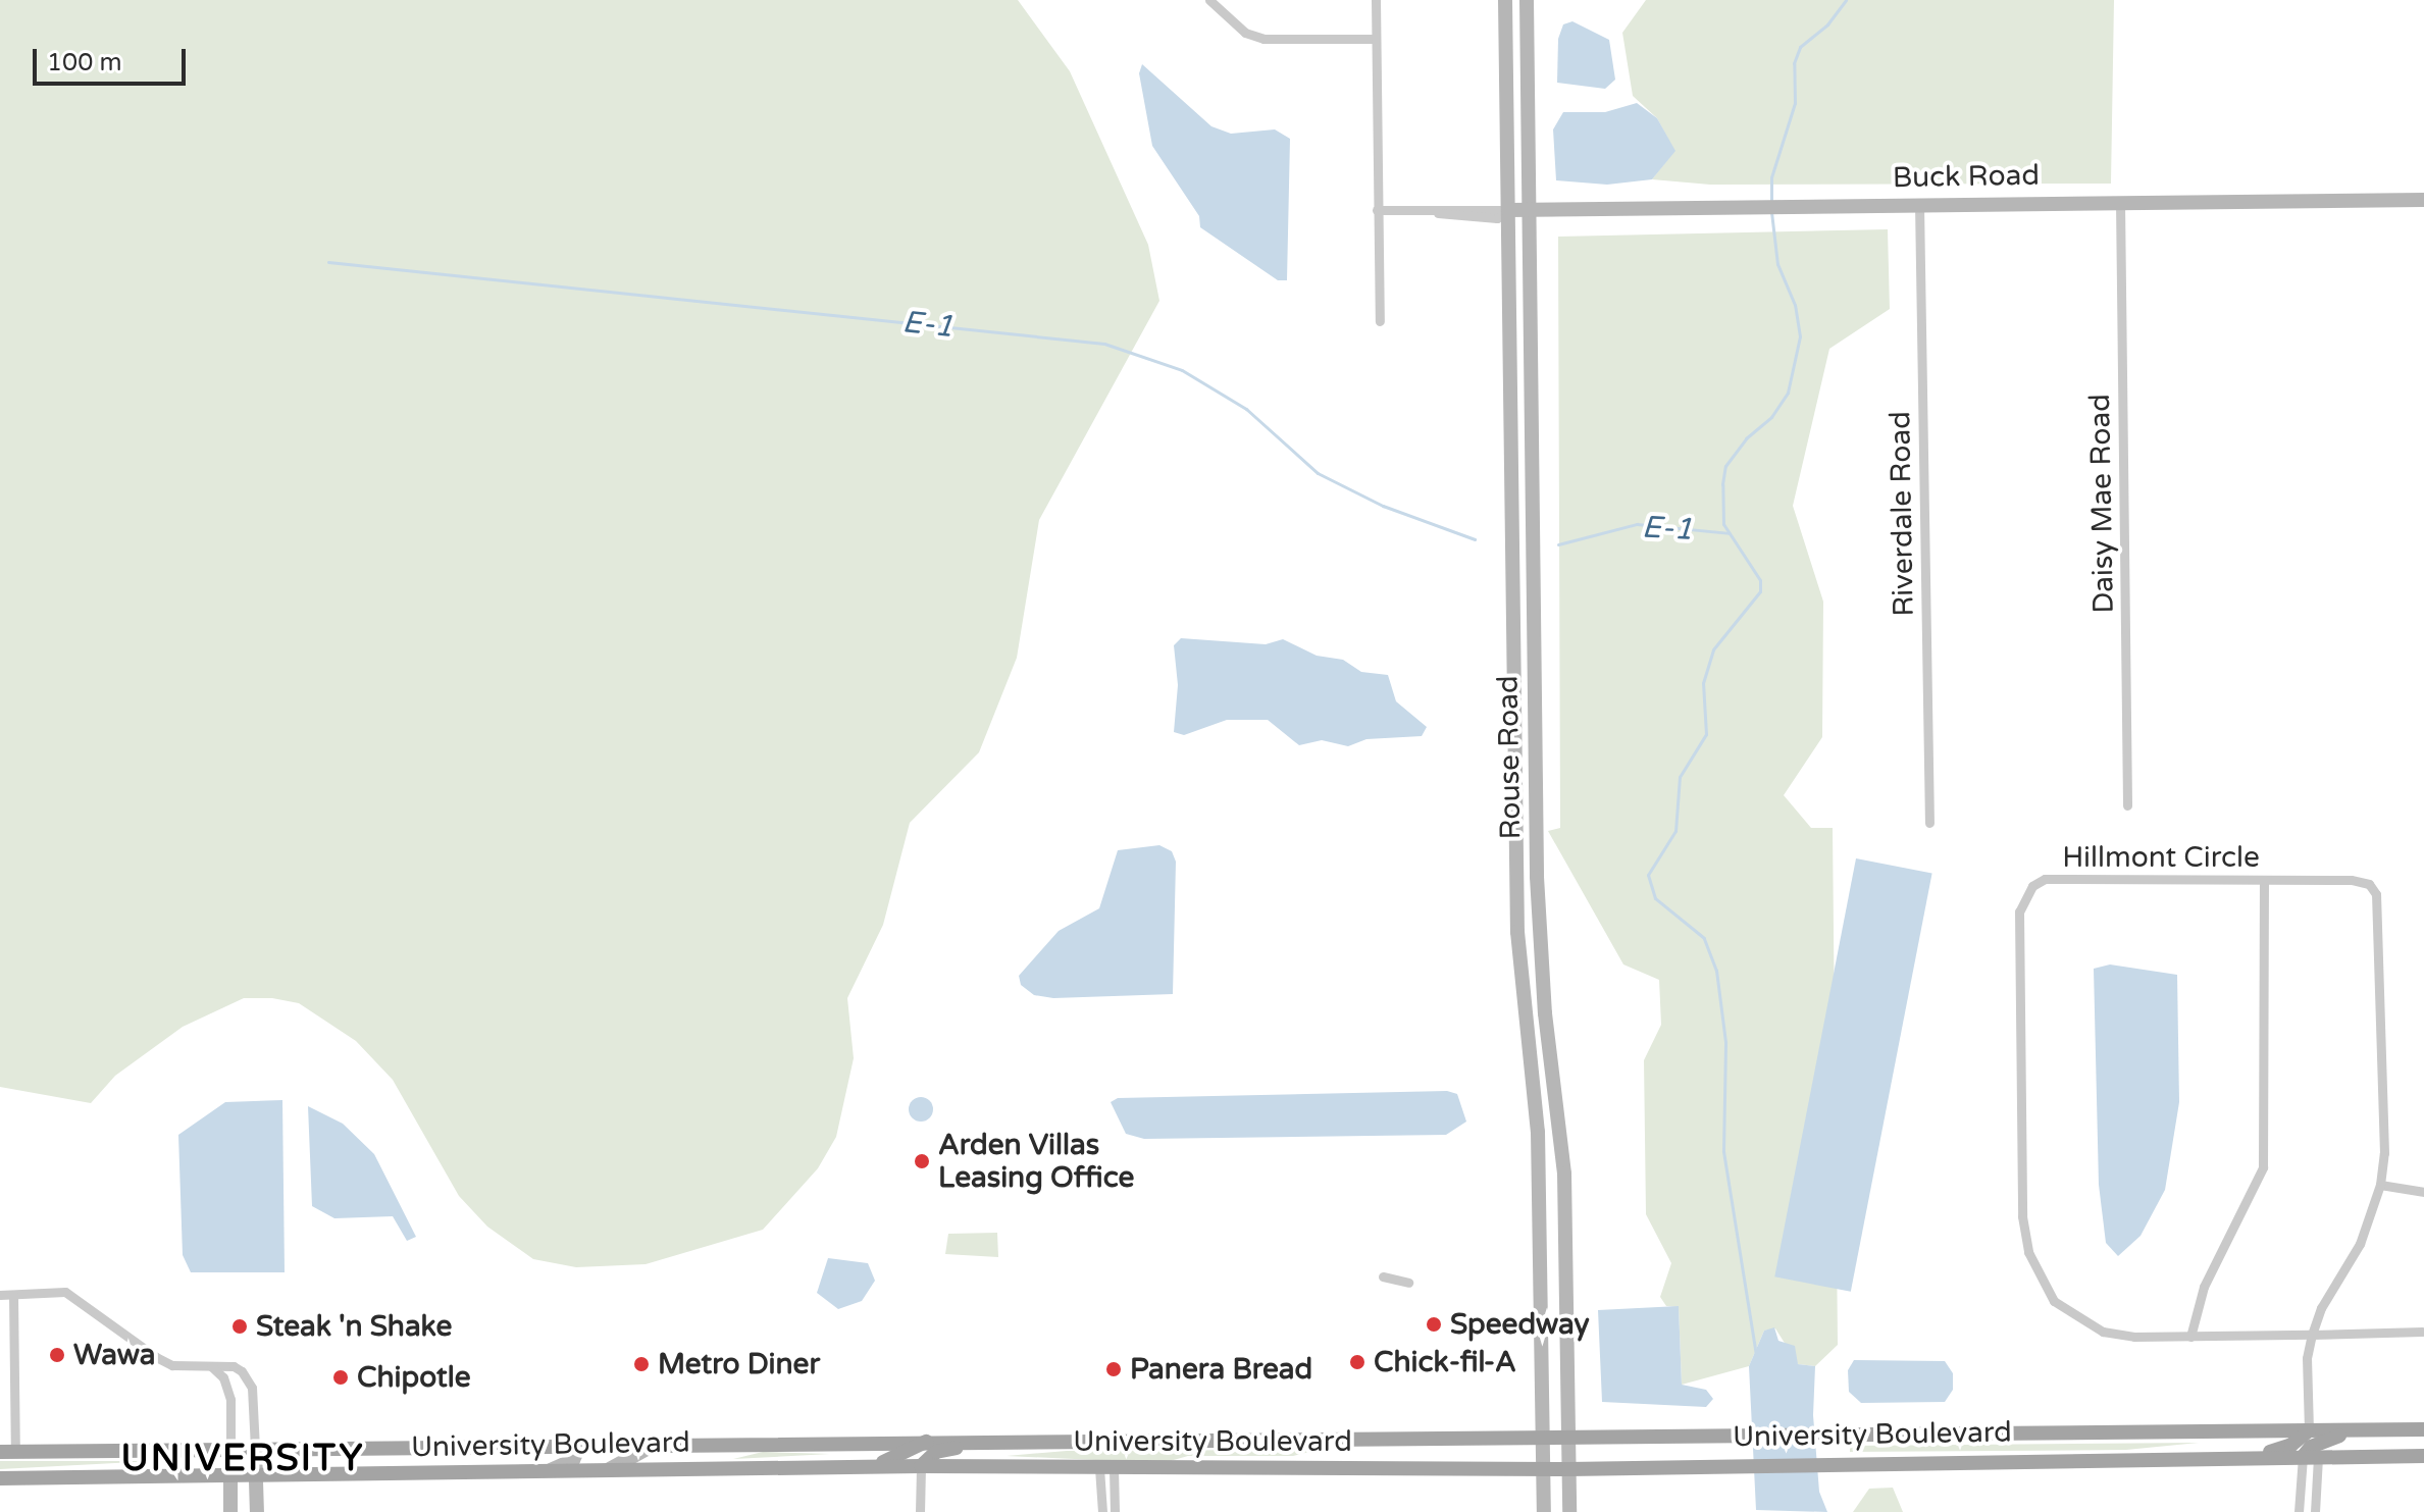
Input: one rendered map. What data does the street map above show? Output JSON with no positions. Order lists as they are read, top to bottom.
{
  "streets": {
    "main road": ["University Boulevard"],
    "street": [
      "Buck Road",
      "Daisy Mae Road",
      "Riverdale Road",
      "Rouse Road",
      "Hillmont Circle"
    ]
  },
  "crossings": [
    ["Buck Road", "Daisy Mae Road"],
    ["Buck Road", "Riverdale Road"],
    ["Buck Road", "Rouse Road"],
    ["Rouse Road", "University Boulevard"],
    ["Hillmont Circle", "University Boulevard"]
  ],
  "districts": ["UNIVERSITY"],
  "water": ["E-1"],
  "places": [
    "Arden Villas Leasing Office",
    "Speedway",
    "Steak 'n Shake",
    "Wawa",
    "Chick-fil-A",
    "Metro Diner",
    "Panera Bread",
    "Chipotle"
  ],
  "scale_bar": "100 m"
}
